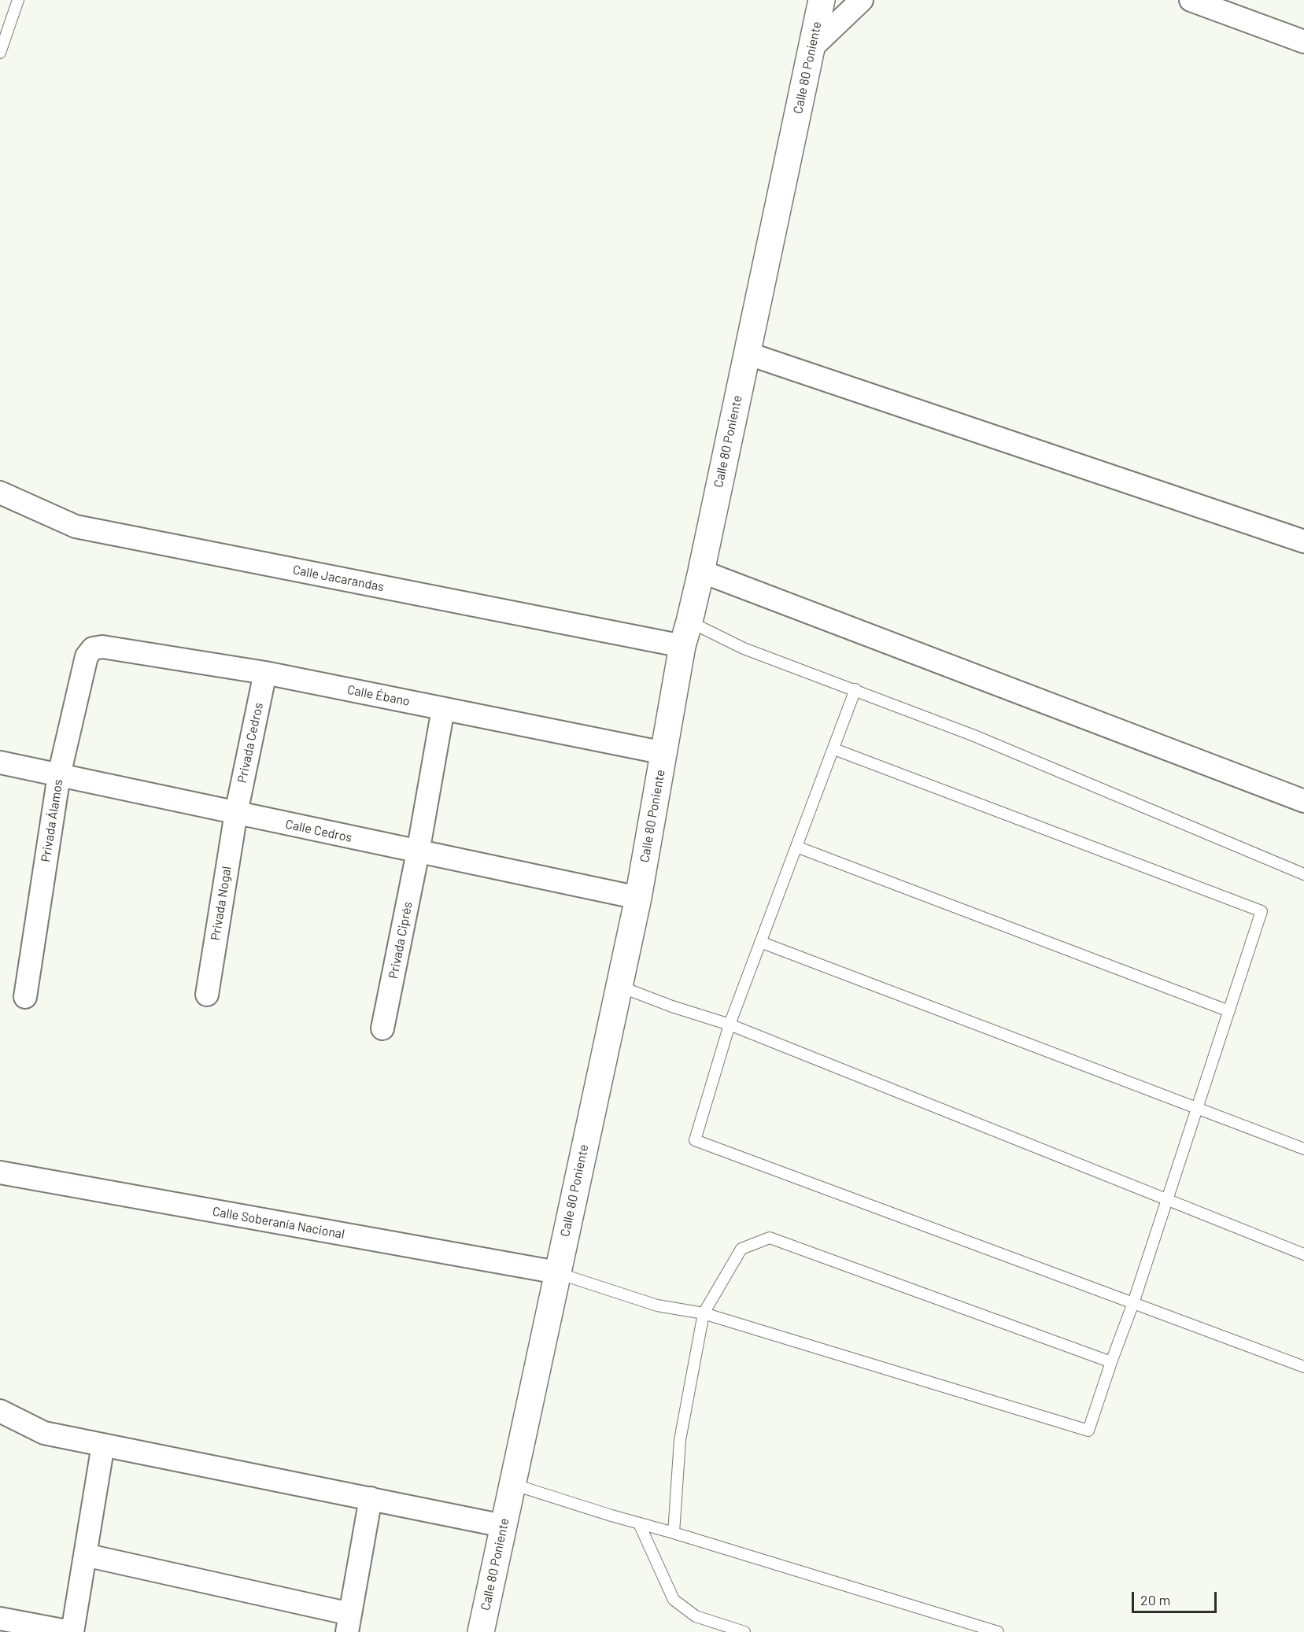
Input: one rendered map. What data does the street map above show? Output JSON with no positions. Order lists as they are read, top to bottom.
{
  "streets": {
    "street": [
      "Calle 80 Poniente",
      "Calle Jacarandas",
      "Calle Ébano",
      "Privada Cedros",
      "Privada Álamos",
      "Calle Cedros",
      "Privada Nogal",
      "Privada Ciprés",
      "Calle Soberanía Nacional"
    ]
  },
  "crossings": [
    ["Calle 80 Poniente", "Calle Jacarandas"],
    ["Calle 80 Poniente", "Calle Ébano"],
    ["Calle 80 Poniente", "Calle Cedros"],
    ["Calle 80 Poniente", "Calle Soberanía Nacional"],
    ["Calle Ébano", "Privada Cedros"],
    ["Calle Ébano", "Privada Álamos"],
    ["Calle Ébano", "Privada Ciprés"],
    ["Privada Cedros", "Calle Cedros"],
    ["Privada Cedros", "Privada Nogal"],
    ["Privada Álamos", "Calle Cedros"],
    ["Calle Cedros", "Privada Nogal"],
    ["Calle Cedros", "Privada Ciprés"]
  ],
  "scale_bar": "20 m"
}
